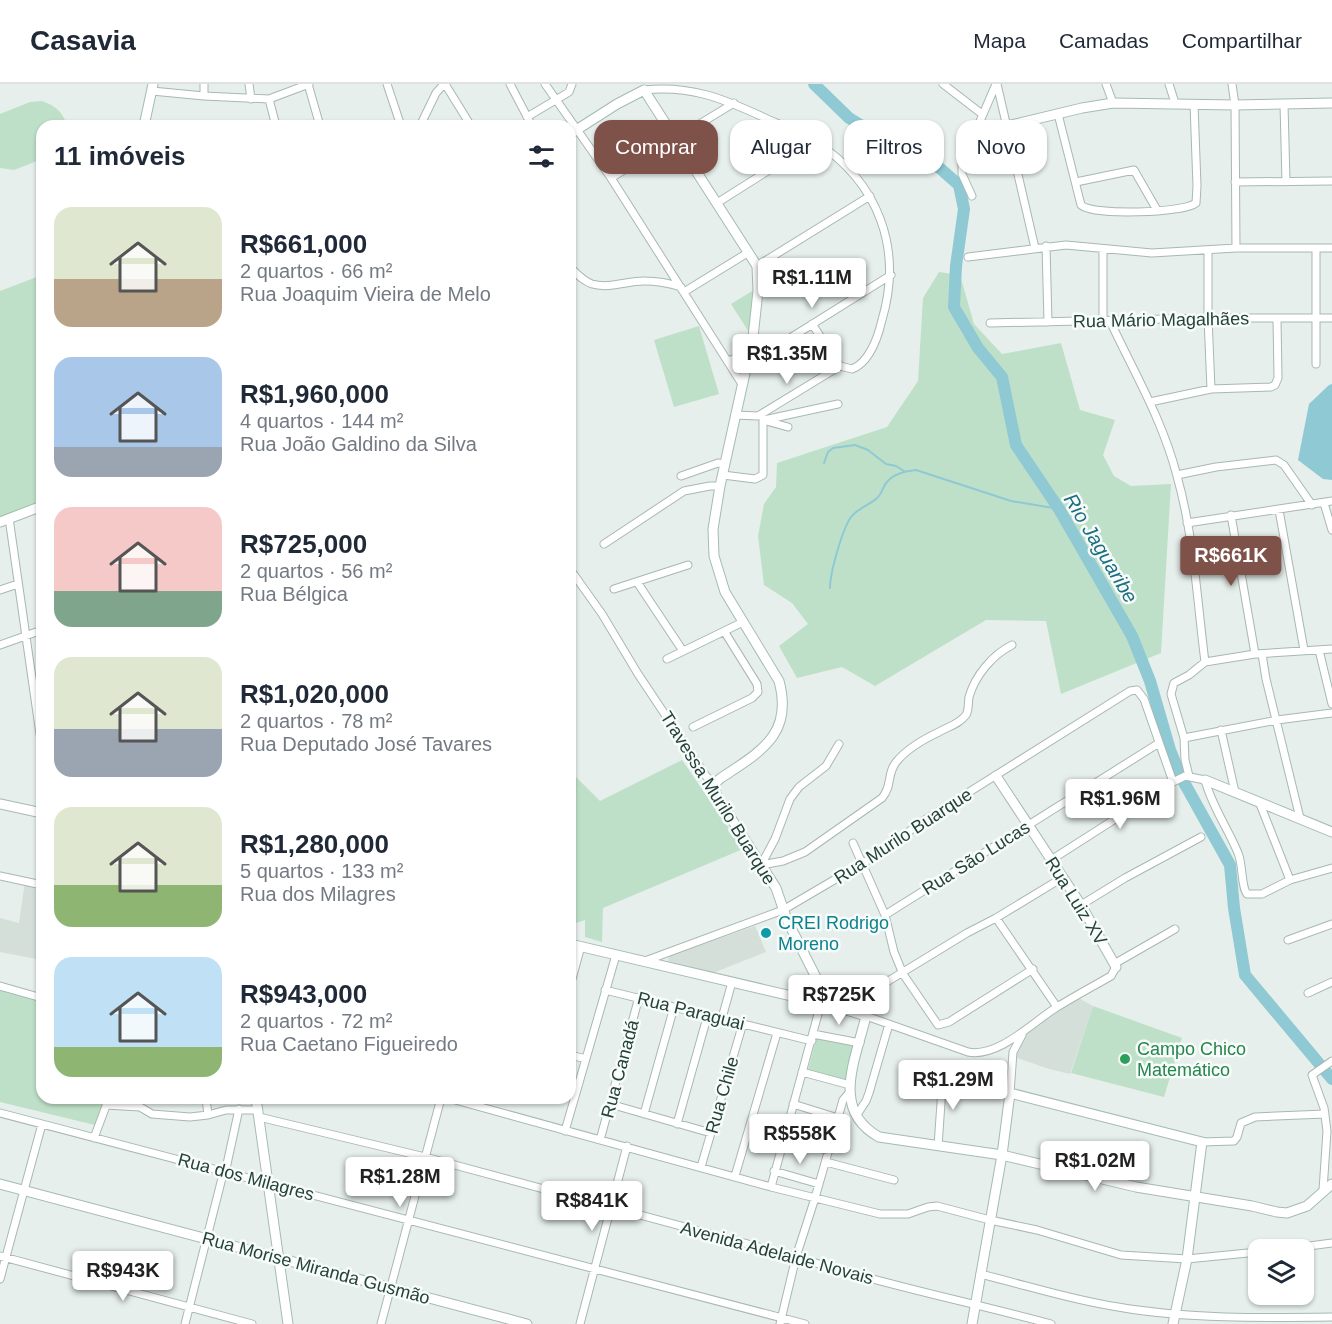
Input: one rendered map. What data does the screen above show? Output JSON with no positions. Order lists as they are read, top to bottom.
{
  "streets": {
    "street": [
      "Rua Mário Magalhães",
      "Travessa Murilo Buarque",
      "Rua Murilo Buarque",
      "Rua São Lucas",
      "Rua Luiz XV",
      "Rua Paraguai",
      "Rua Canadá",
      "Rua Chile",
      "Rua dos Milagres",
      "Avenida Adelaide Novais",
      "Rua Morise Miranda Gusmão"
    ]
  },
  "crossings": [
    ["Travessa Murilo Buarque", "Rua Murilo Buarque"],
    ["Rua Murilo Buarque", "Rua São Lucas"],
    ["Rua Murilo Buarque", "Rua Luiz XV"],
    ["Rua São Lucas", "Rua Luiz XV"],
    ["Rua Paraguai", "Rua Canadá"],
    ["Rua Paraguai", "Rua Chile"]
  ],
  "water": ["Rio Jaguaribe"],
  "places": ["CREI Rodrigo Moreno", "Campo Chico Matemático"],
  "page": {
    "header": "Casavia",
    "nav": ["Mapa", "Camadas", "Compartilhar"],
    "chip": [
      "Comprar",
      "Alugar",
      "Filtros",
      "Novo"
    ],
    "heading": "11 imóveis",
    "list": [
      {
        "name": "R$661,000",
        "note": "2 quartos · 66 m² · Rua Joaquim Vieira de Melo"
      },
      {
        "name": "R$1,960,000",
        "note": "4 quartos · 144 m² · Rua João Galdino da Silva"
      },
      {
        "name": "R$725,000",
        "note": "2 quartos · 56 m² · Rua Bélgica"
      },
      {
        "name": "R$1,020,000",
        "note": "2 quartos · 78 m² · Rua Deputado José Tavares"
      },
      {
        "name": "R$1,280,000",
        "note": "5 quartos · 133 m² · Rua dos Milagres"
      },
      {
        "name": "R$943,000",
        "note": "2 quartos · 72 m² · Rua Caetano Figueiredo"
      }
    ],
    "price": [
      "R$1.11M",
      "R$1.35M",
      "R$661K",
      "R$1.96M",
      "R$725K",
      "R$1.29M",
      "R$558K",
      "R$1.02M",
      "R$1.28M",
      "R$841K",
      "R$943K"
    ]
  }
}
